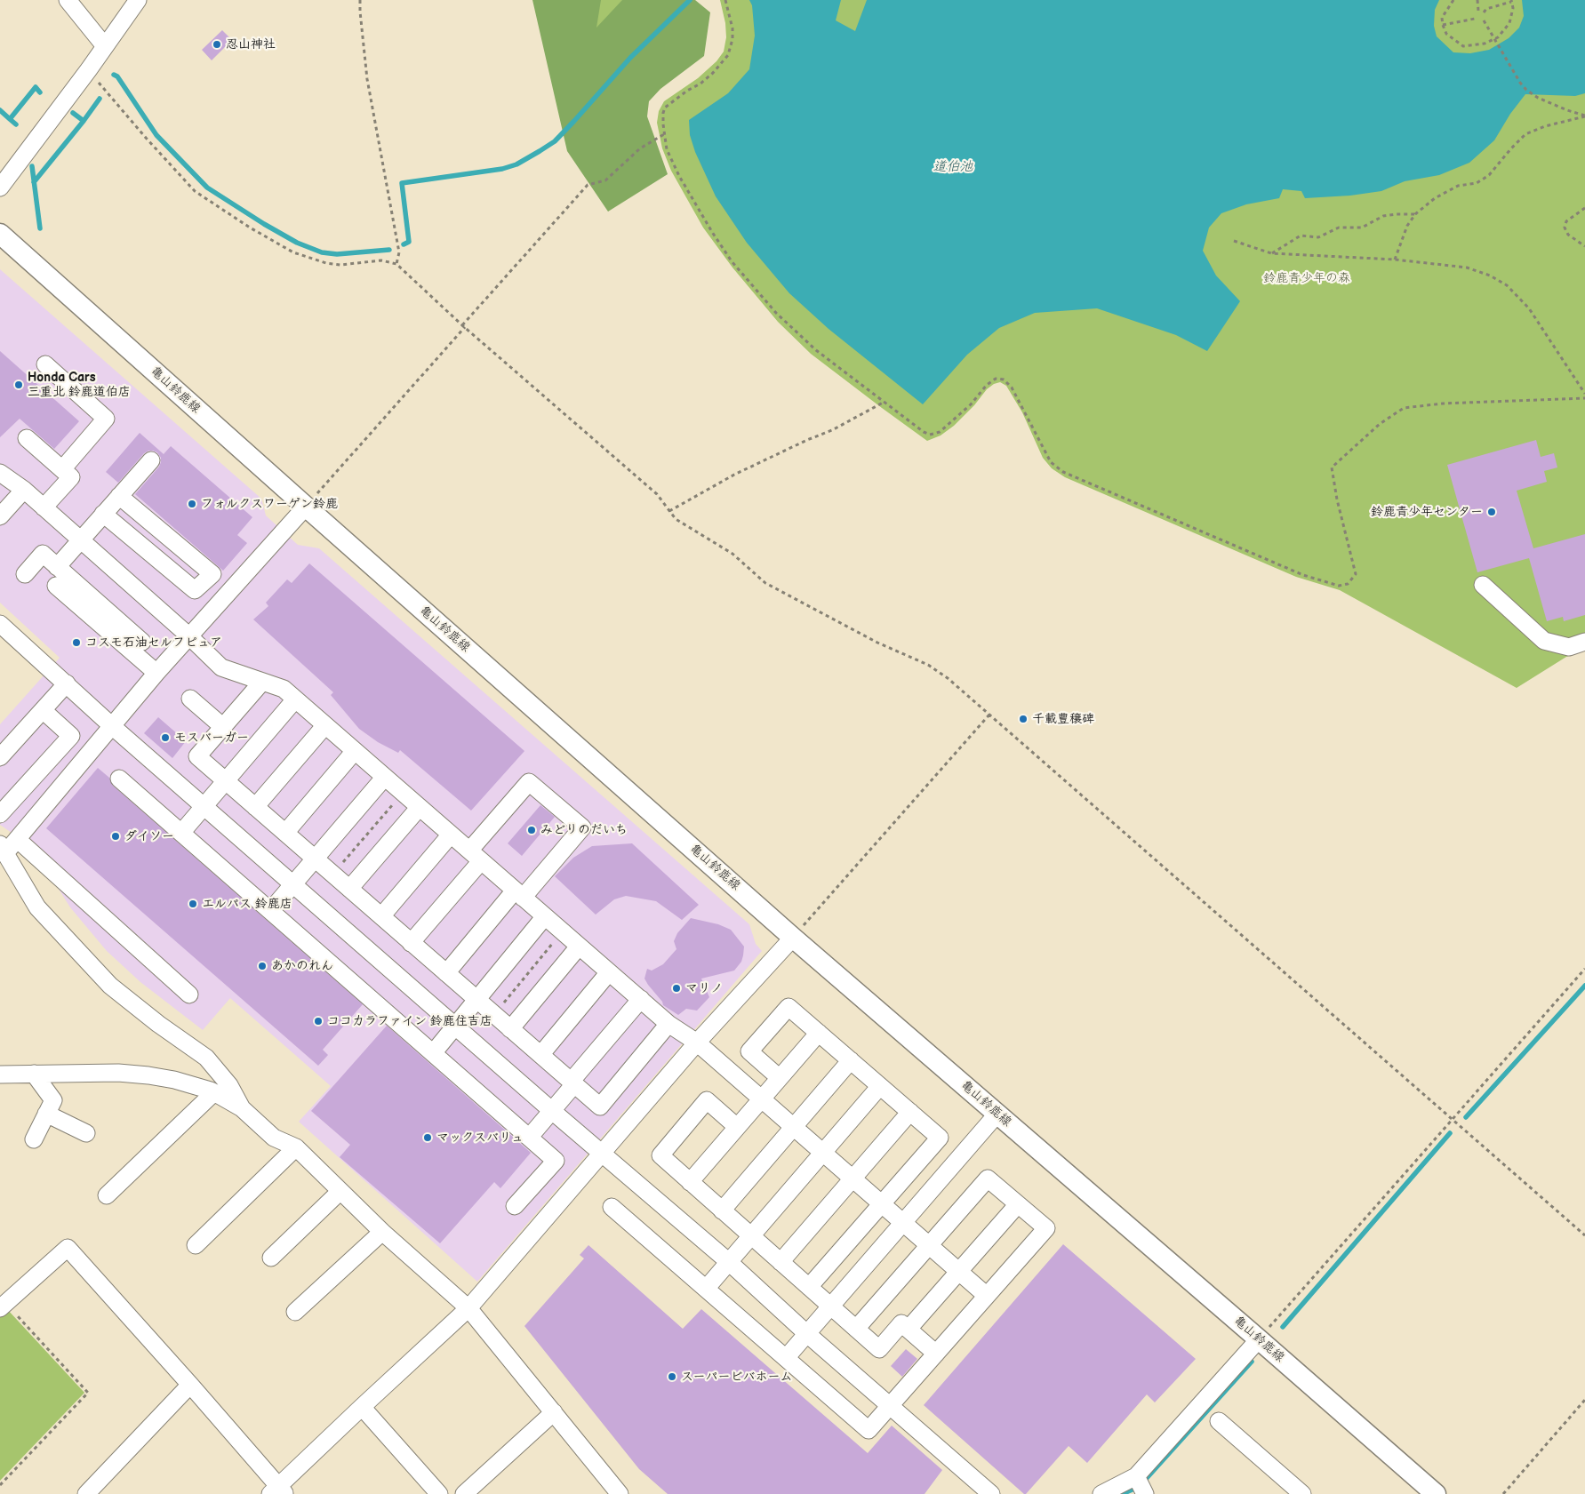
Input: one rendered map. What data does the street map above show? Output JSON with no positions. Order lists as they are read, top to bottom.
{
  "streets": {
    "main road": ["亀山鈴鹿線"]
  },
  "water": ["道伯池"],
  "parks": ["鈴鹿青少年の森"],
  "places": [
    "忍山神社",
    "Honda Cars 三重北 鈴鹿道伯店",
    "フォルクスワーゲン鈴鹿",
    "鈴鹿青少年センター",
    "コスモ石油セルフピュア",
    "千載豊穣碑",
    "モスバーガー",
    "みどりのだいち",
    "ダイソー",
    "エルパス 鈴鹿店",
    "あかのれん",
    "マリノ",
    "ココカラファイン 鈴鹿住吉店",
    "マックスバリュ",
    "スーパービバホーム"
  ]
}
